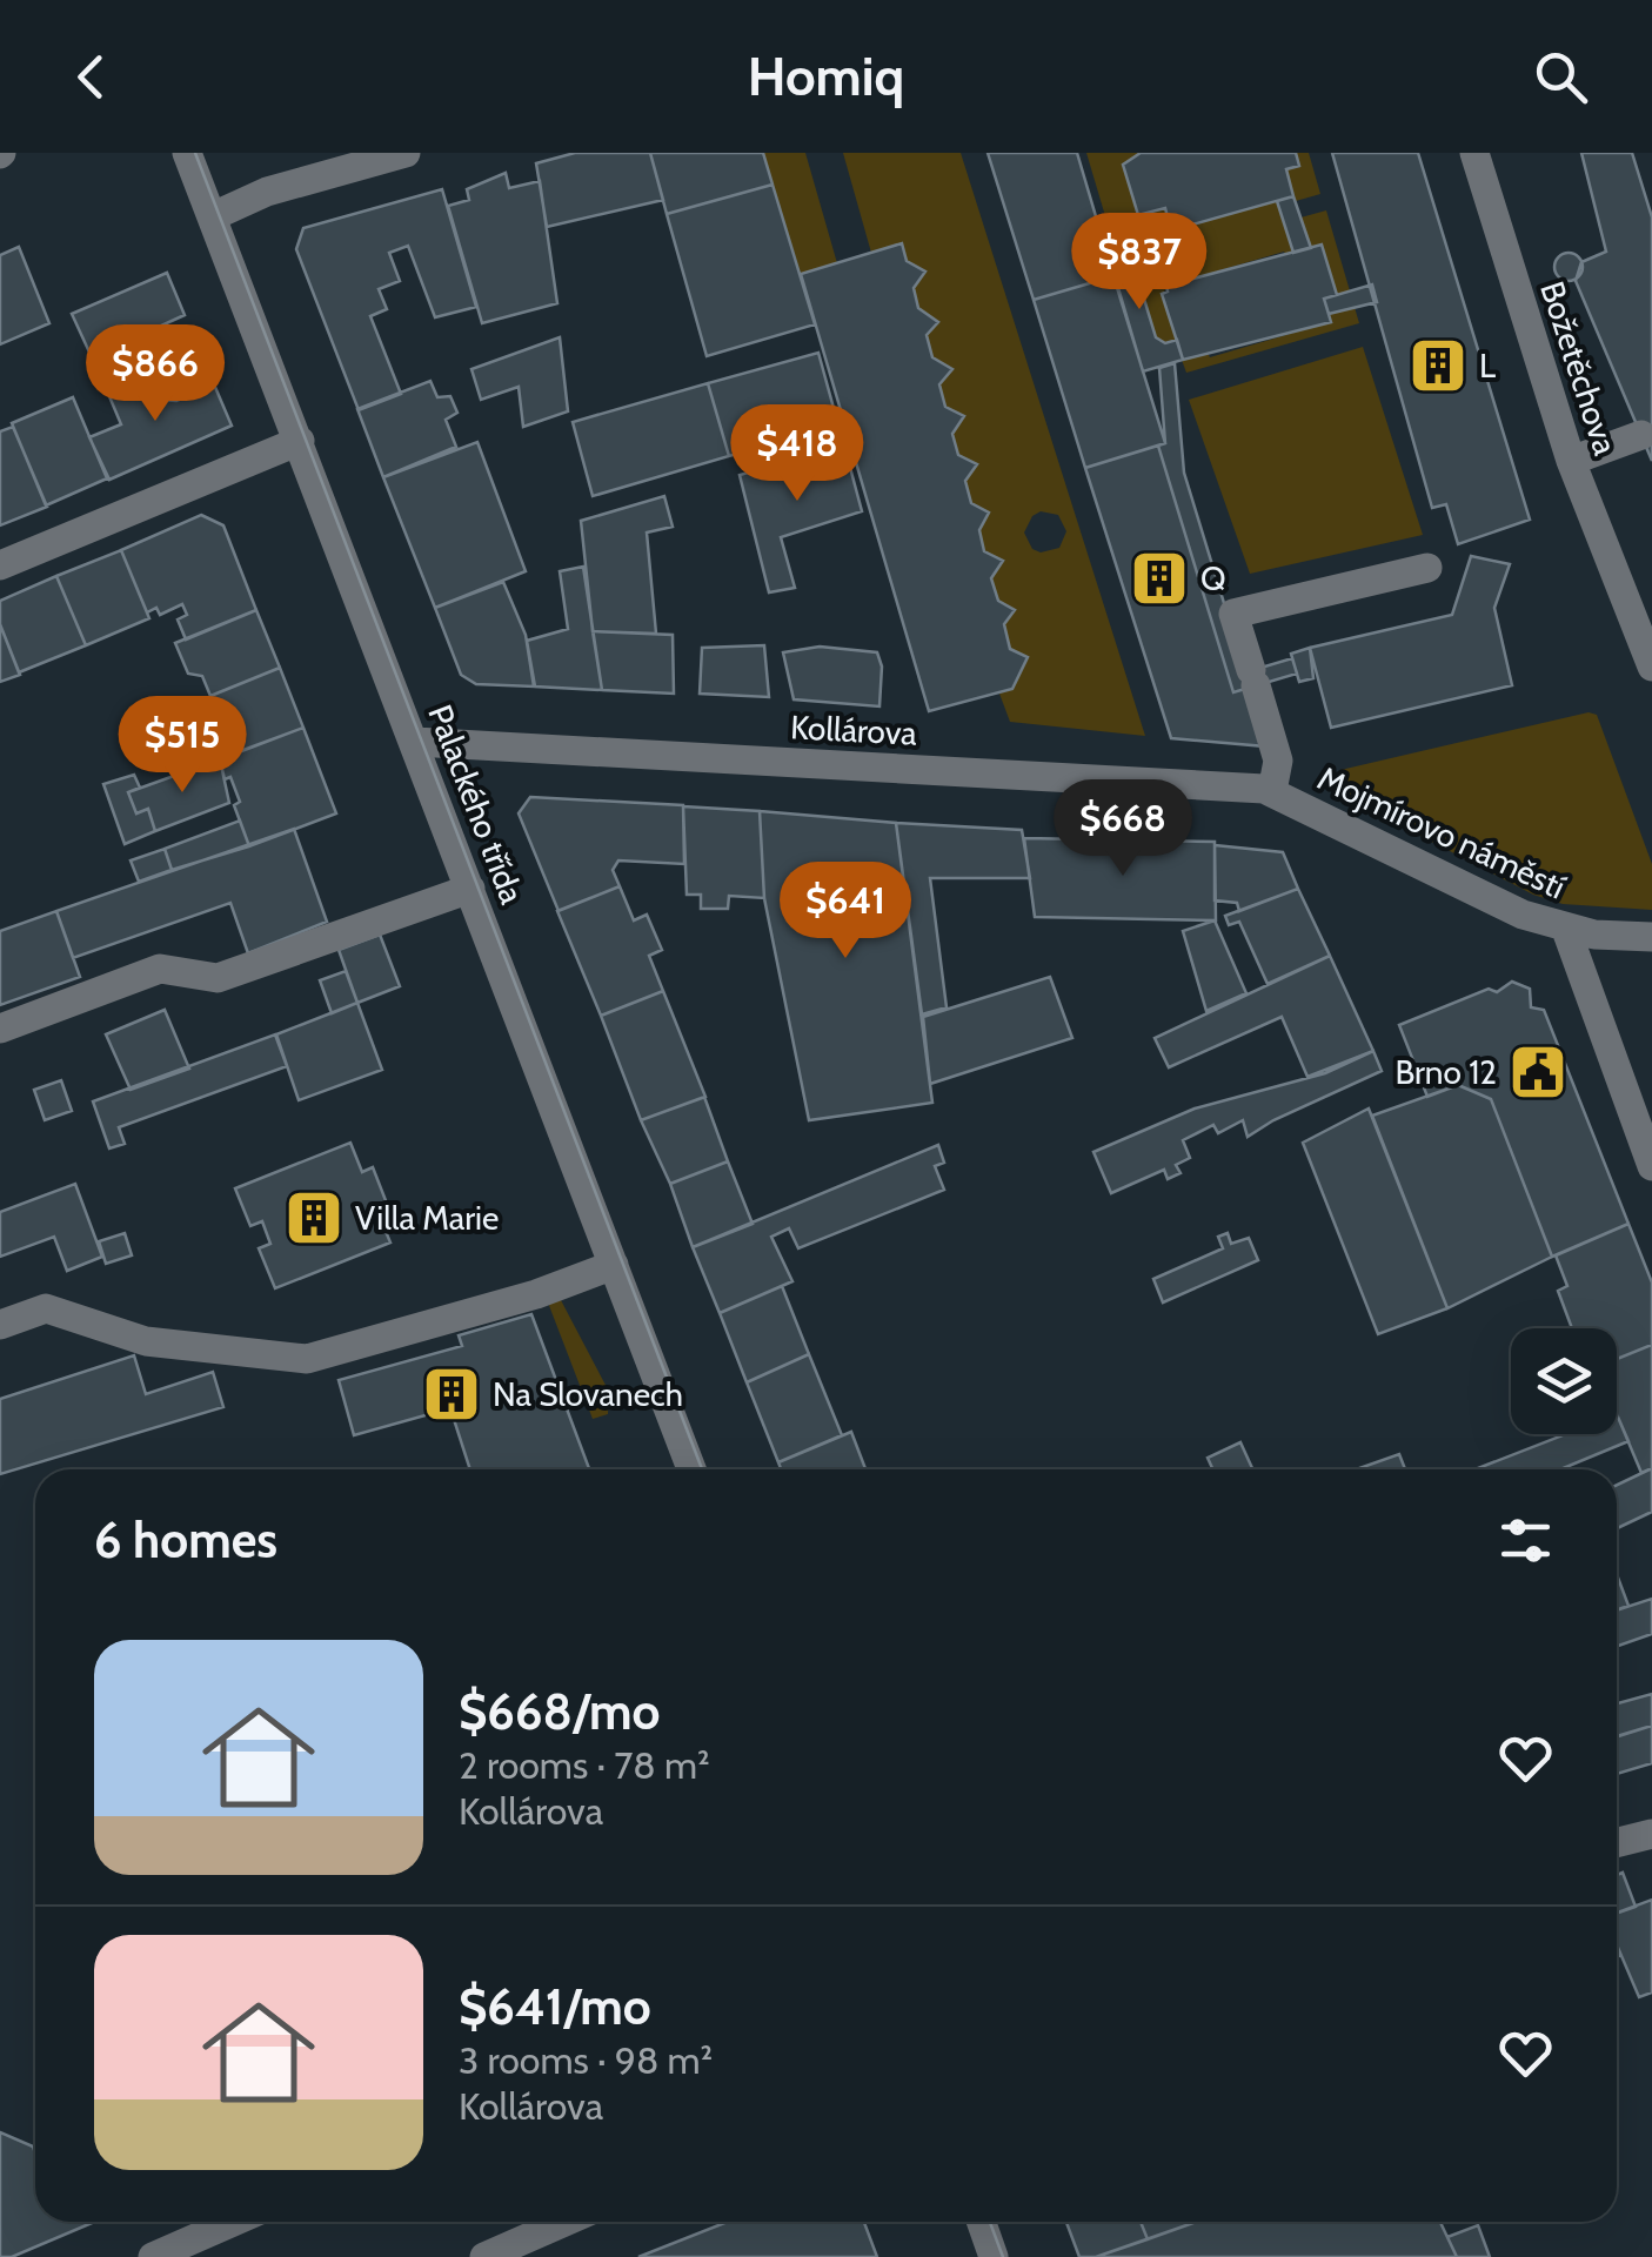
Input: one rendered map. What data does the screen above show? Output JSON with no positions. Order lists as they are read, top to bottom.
{
  "streets": {
    "street": [
      "Božetěchova",
      "Kollárova",
      "Palackého třída",
      "Mojmírovo náměstí"
    ]
  },
  "crossings": [
    ["Kollárova", "Palackého třída"],
    ["Kollárova", "Mojmírovo náměstí"]
  ],
  "places": {
    "building": [
      "L",
      "Q",
      "Villa Marie",
      "Na Slovanech"
    ],
    "public building": ["Brno 12"]
  },
  "page": {
    "header": "Homiq",
    "price": [
      "$837",
      "$866",
      "$418",
      "$515",
      "$668",
      "$641"
    ],
    "heading": "6 homes",
    "list": [
      {
        "name": "$668/mo",
        "note": "2 rooms · 78 m² · Kollárova"
      },
      {
        "name": "$641/mo",
        "note": "3 rooms · 98 m² · Kollárova"
      }
    ]
  }
}
